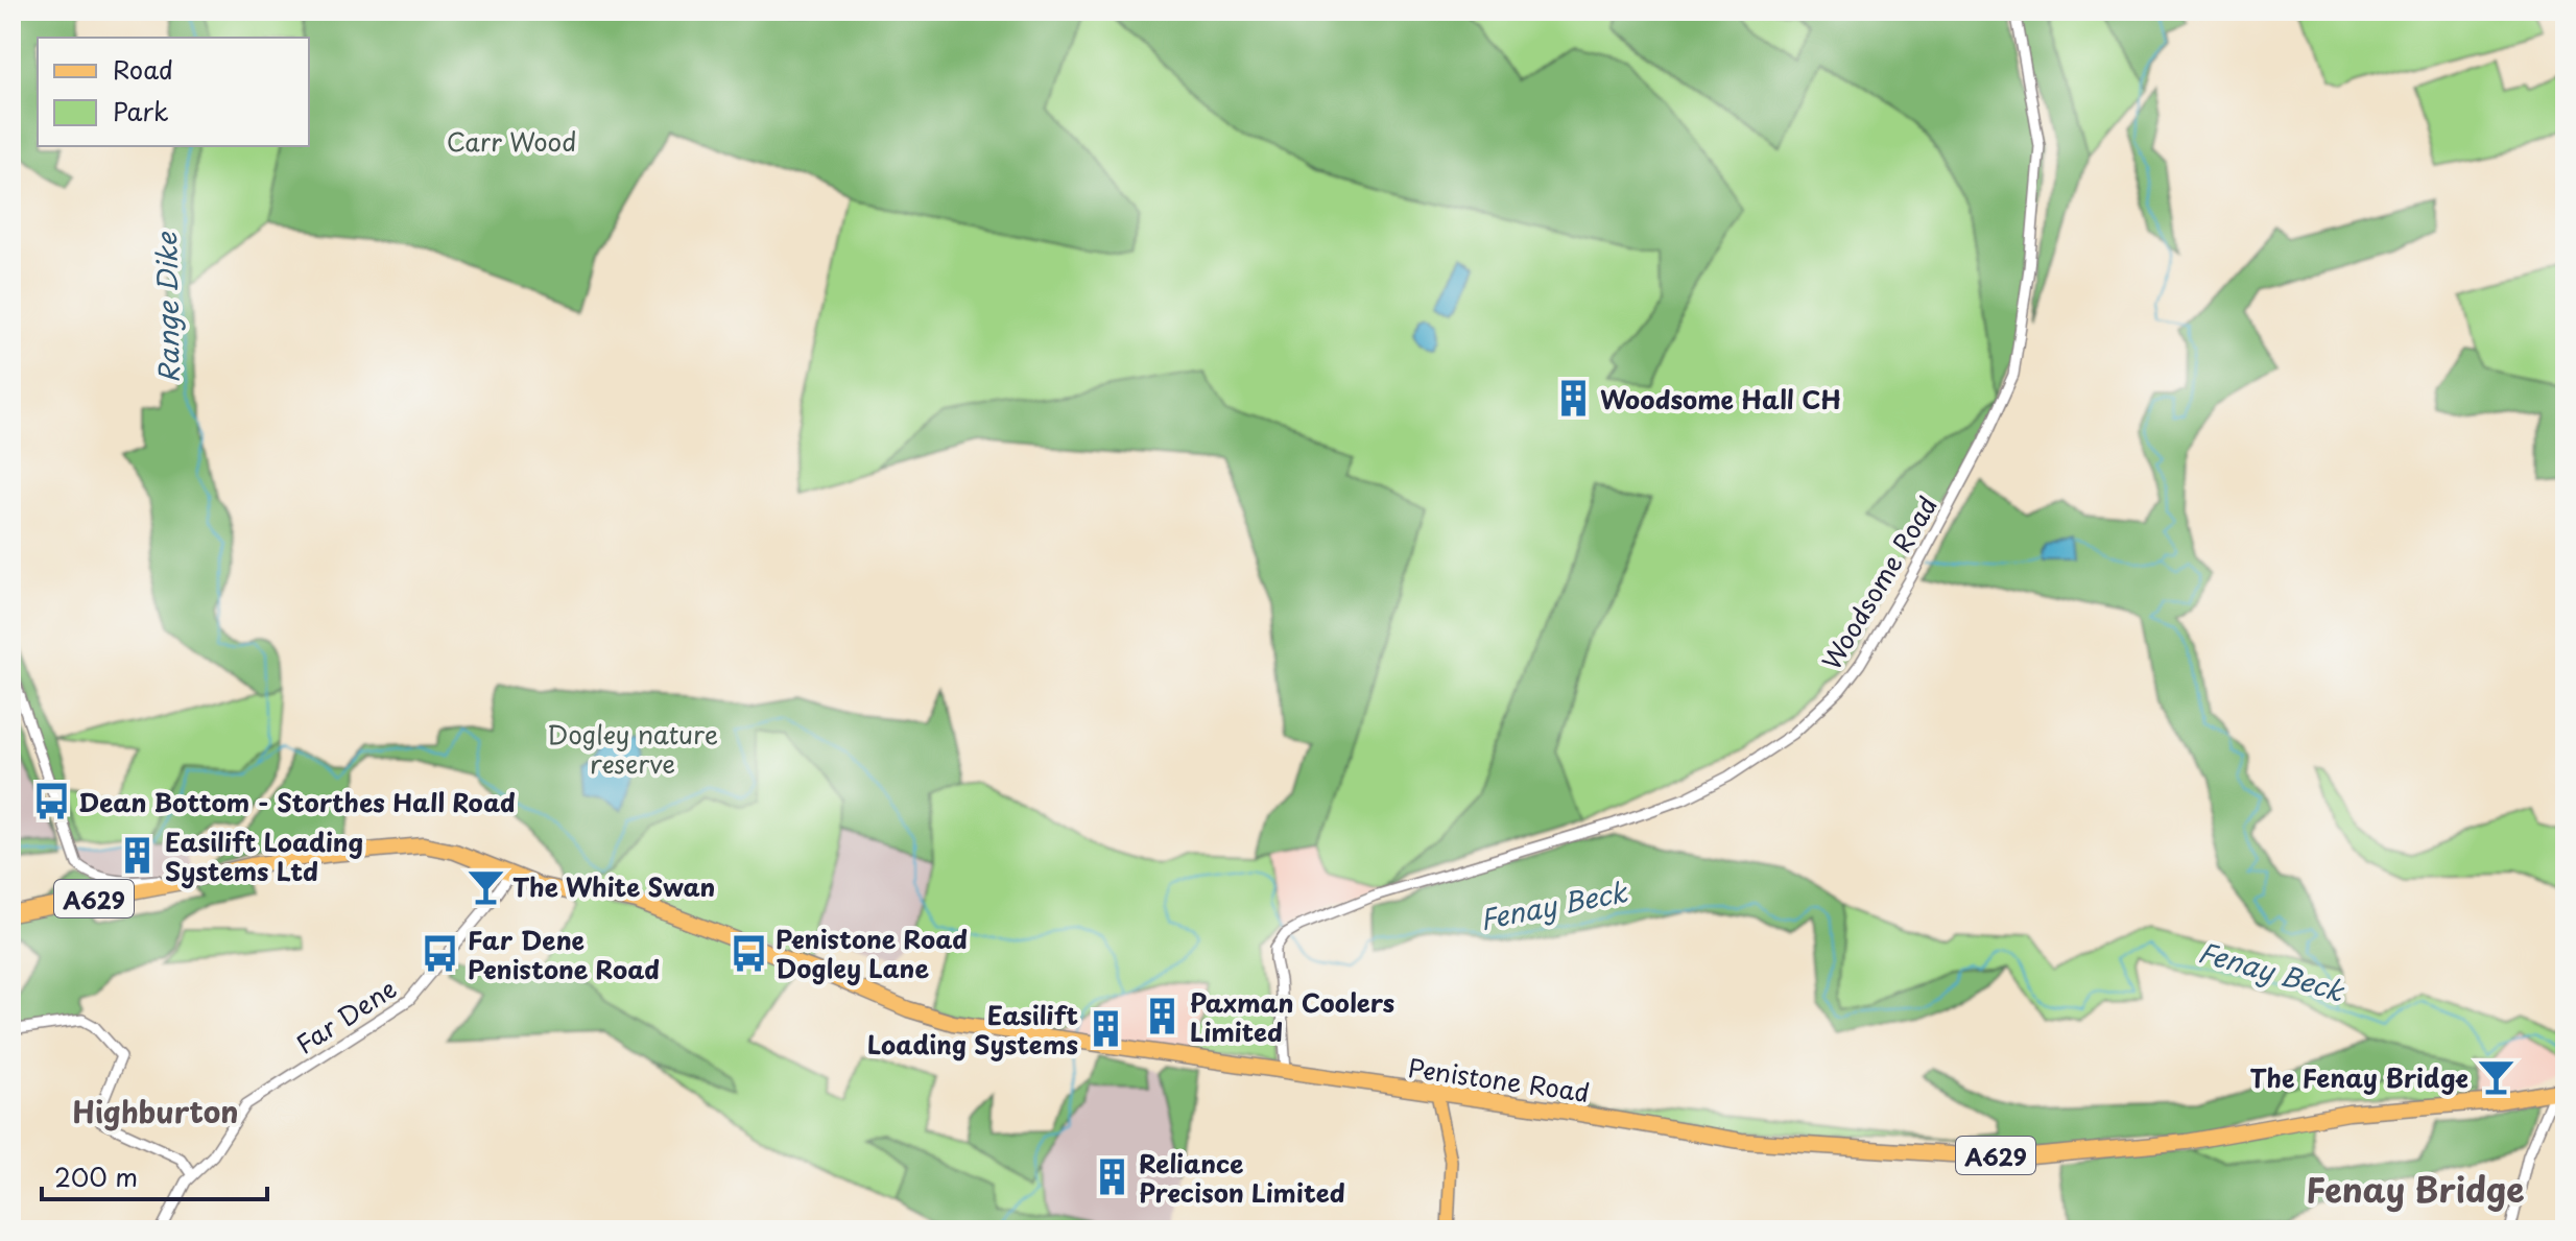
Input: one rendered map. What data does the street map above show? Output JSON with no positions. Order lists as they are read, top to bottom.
{
  "streets": {
    "highway": ["A629", "Penistone Road"],
    "street": ["Woodsome Road", "Far Dene"]
  },
  "crossings": [
    ["Woodsome Road", "Penistone Road"],
    ["Far Dene", "Penistone Road"]
  ],
  "districts": ["Highburton", "Fenay Bridge"],
  "water": ["Range Dike", "Fenay Beck"],
  "parks": ["Carr Wood", "Dogley nature reserve"],
  "places": {
    "building": [
      "Woodsome Hall CH",
      "Easilift Loading Systems Ltd",
      "Paxman Coolers Limited",
      "Easilift Loading Systems",
      "Reliance Precison Limited"
    ],
    "bus stop": ["Dean Bottom - Storthes Hall Road", "Penistone Road Dogley Lane", "Far Dene Penistone Road"],
    "bar": ["The White Swan", "The Fenay Bridge"]
  },
  "legend": ["Road", "Park"],
  "scale_bar": "200 m"
}
